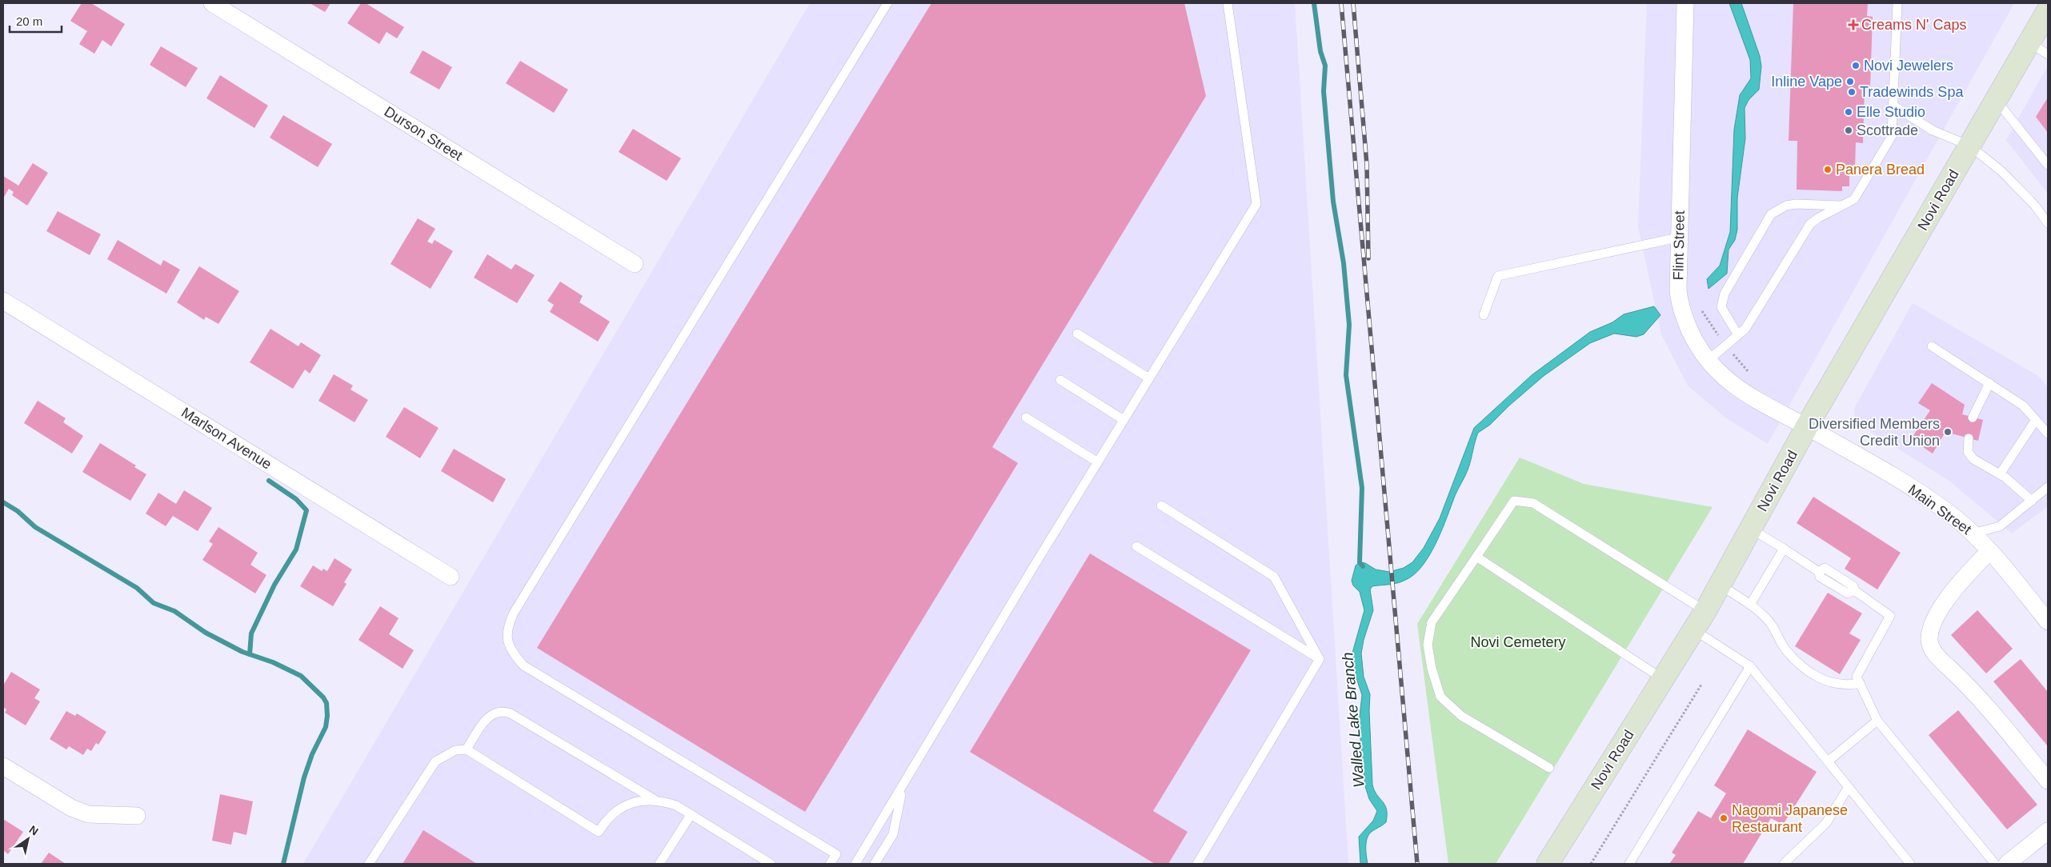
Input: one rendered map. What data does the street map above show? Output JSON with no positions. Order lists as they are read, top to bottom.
{
  "streets": {
    "main road": ["Novi Road"],
    "street": [
      "Durson Street",
      "Flint Street",
      "Marlson Avenue",
      "Main Street"
    ]
  },
  "crossings": [
    ["Novi Road", "Flint Street"],
    ["Novi Road", "Main Street"],
    ["Flint Street", "Main Street"]
  ],
  "water": ["Walled Lake Branch"],
  "parks": ["Novi Cemetery"],
  "places": {
    "health": ["Creams N' Caps"],
    "other": [
      "Novi Jewelers",
      "Inline Vape",
      "Tradewinds Spa",
      "Elle Studio",
      "Scottrade",
      "Panera Bread",
      "Diversified Members Credit Union",
      "Nagomi Japanese Restaurant"
    ]
  },
  "scale_bar": "20 m",
  "north": "top right"
}
